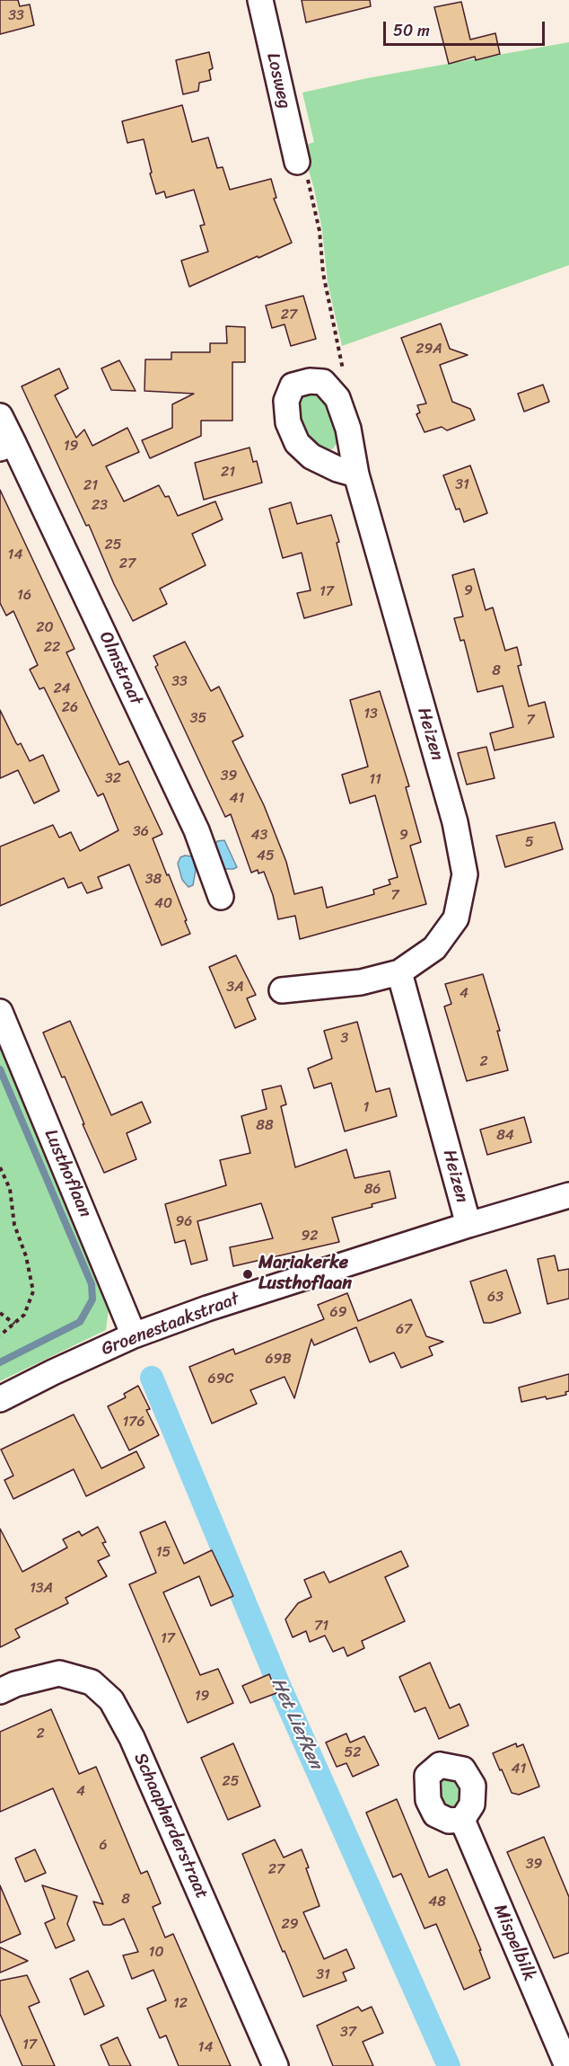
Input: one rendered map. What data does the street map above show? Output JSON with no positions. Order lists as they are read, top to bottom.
{
  "streets": {
    "street": [
      "Losweg",
      "Olmstraat",
      "Heizen",
      "Lusthoflaan",
      "Groenestaakstraat",
      "Schaapherderstraat",
      "Mispelbilk"
    ]
  },
  "crossings": [
    ["Heizen", "Groenestaakstraat"],
    ["Lusthoflaan", "Groenestaakstraat"]
  ],
  "water": ["Het Liefken"],
  "places": ["Mariakerke Lusthoflaan"],
  "house_numbers": [
    "33",
    "27",
    "29A",
    "19",
    "21",
    "31",
    "21",
    "23",
    "25",
    "14",
    "27",
    "9",
    "17",
    "16",
    "20",
    "22",
    "8",
    "33",
    "24",
    "26",
    "13",
    "35",
    "7",
    "39",
    "32",
    "11",
    "41",
    "36",
    "43",
    "9",
    "5",
    "45",
    "38",
    "7",
    "40",
    "3A",
    "4",
    "3",
    "2",
    "1",
    "88",
    "84",
    "86",
    "96",
    "92",
    "63",
    "69",
    "67",
    "69B",
    "69C",
    "176",
    "15",
    "13A",
    "71",
    "17",
    "19",
    "2",
    "52",
    "41",
    "25",
    "4",
    "6",
    "39",
    "27",
    "8",
    "48",
    "29",
    "10",
    "31",
    "12",
    "37",
    "17",
    "14"
  ],
  "scale_bar": "50 m"
}
